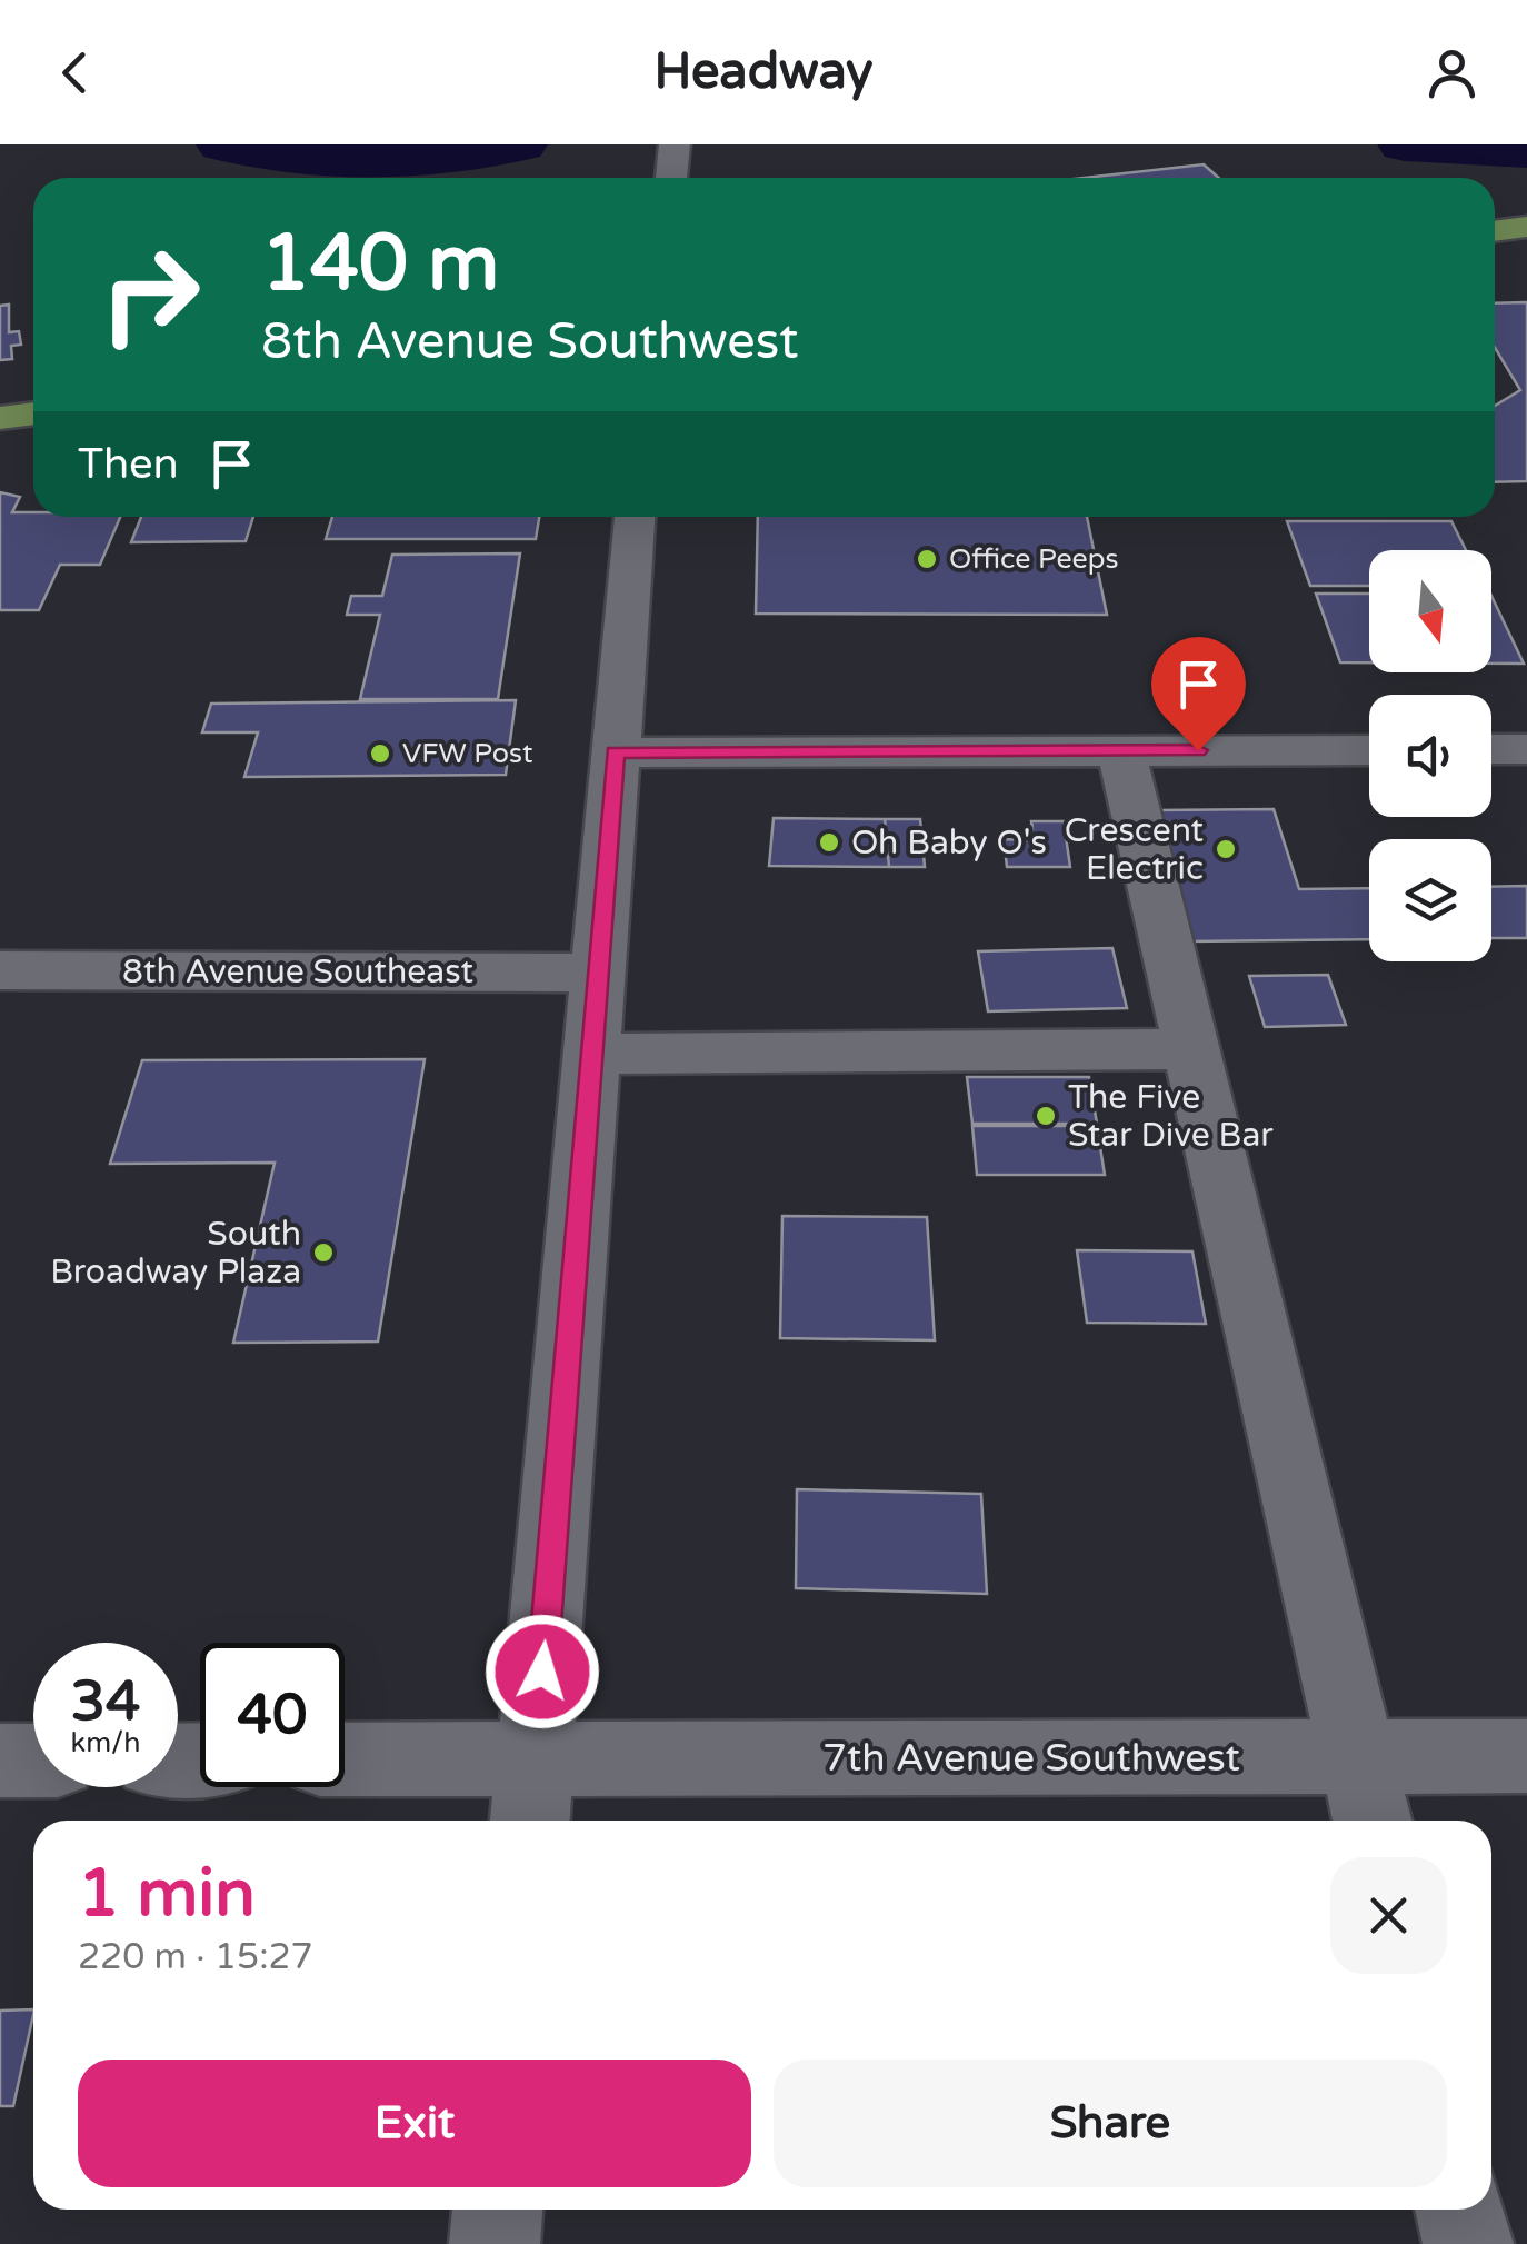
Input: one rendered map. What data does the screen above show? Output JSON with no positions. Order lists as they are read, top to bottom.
{
  "streets": {
    "street": ["8th Avenue Southeast", "7th Avenue Southwest"]
  },
  "places": [
    "Office Peeps",
    "VFW Post",
    "Oh Baby O's",
    "Crescent Electric",
    "The Five Star Dive Bar",
    "South Broadway Plaza"
  ],
  "north": "bottom",
  "page": {
    "header": "Headway",
    "turn": ["140 m", "8th Avenue Southwest"],
    "then": "Then",
    "speed": "34 km/h",
    "limit": "40",
    "heading": ["1 min", "220 m · 15:27"],
    "buttons": ["Exit", "Share"]
  }
}
